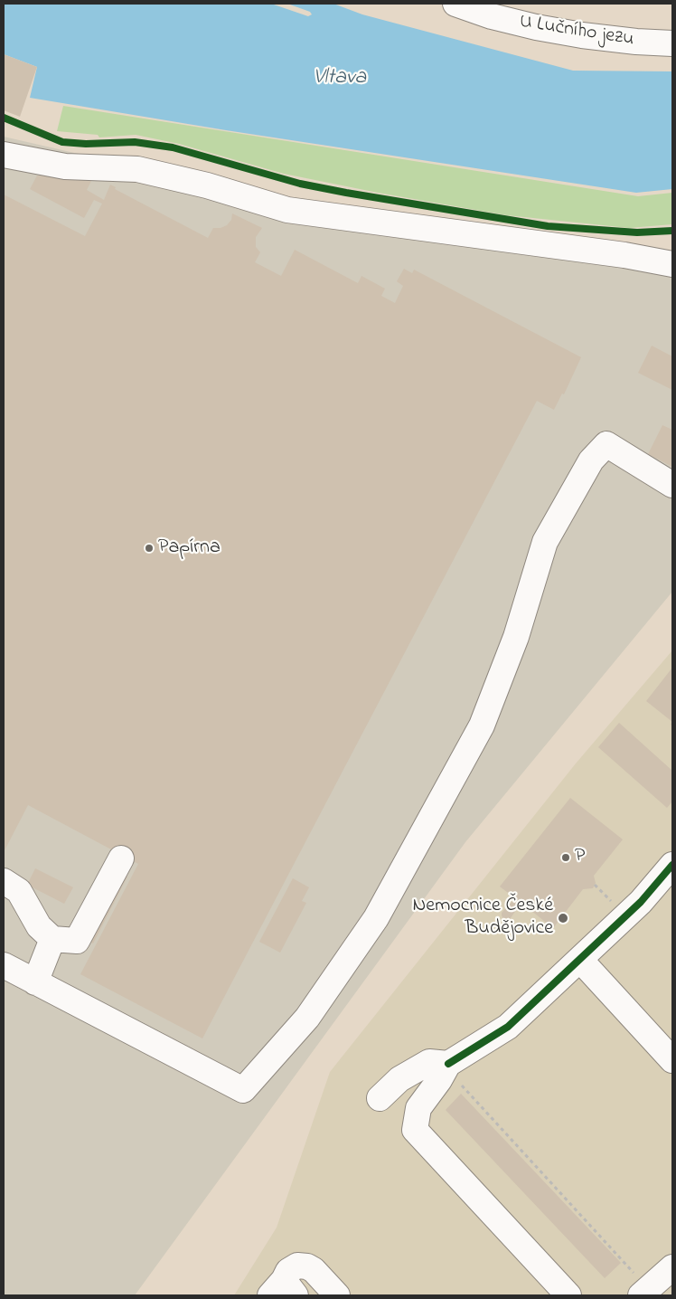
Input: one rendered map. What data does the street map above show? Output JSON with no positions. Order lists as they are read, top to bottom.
{
  "streets": {
    "lane": ["U Lučního jezu"]
  },
  "water": ["Vltava"],
  "places": ["Papírna", "P", "Nemocnice České Budějovice"]
}
